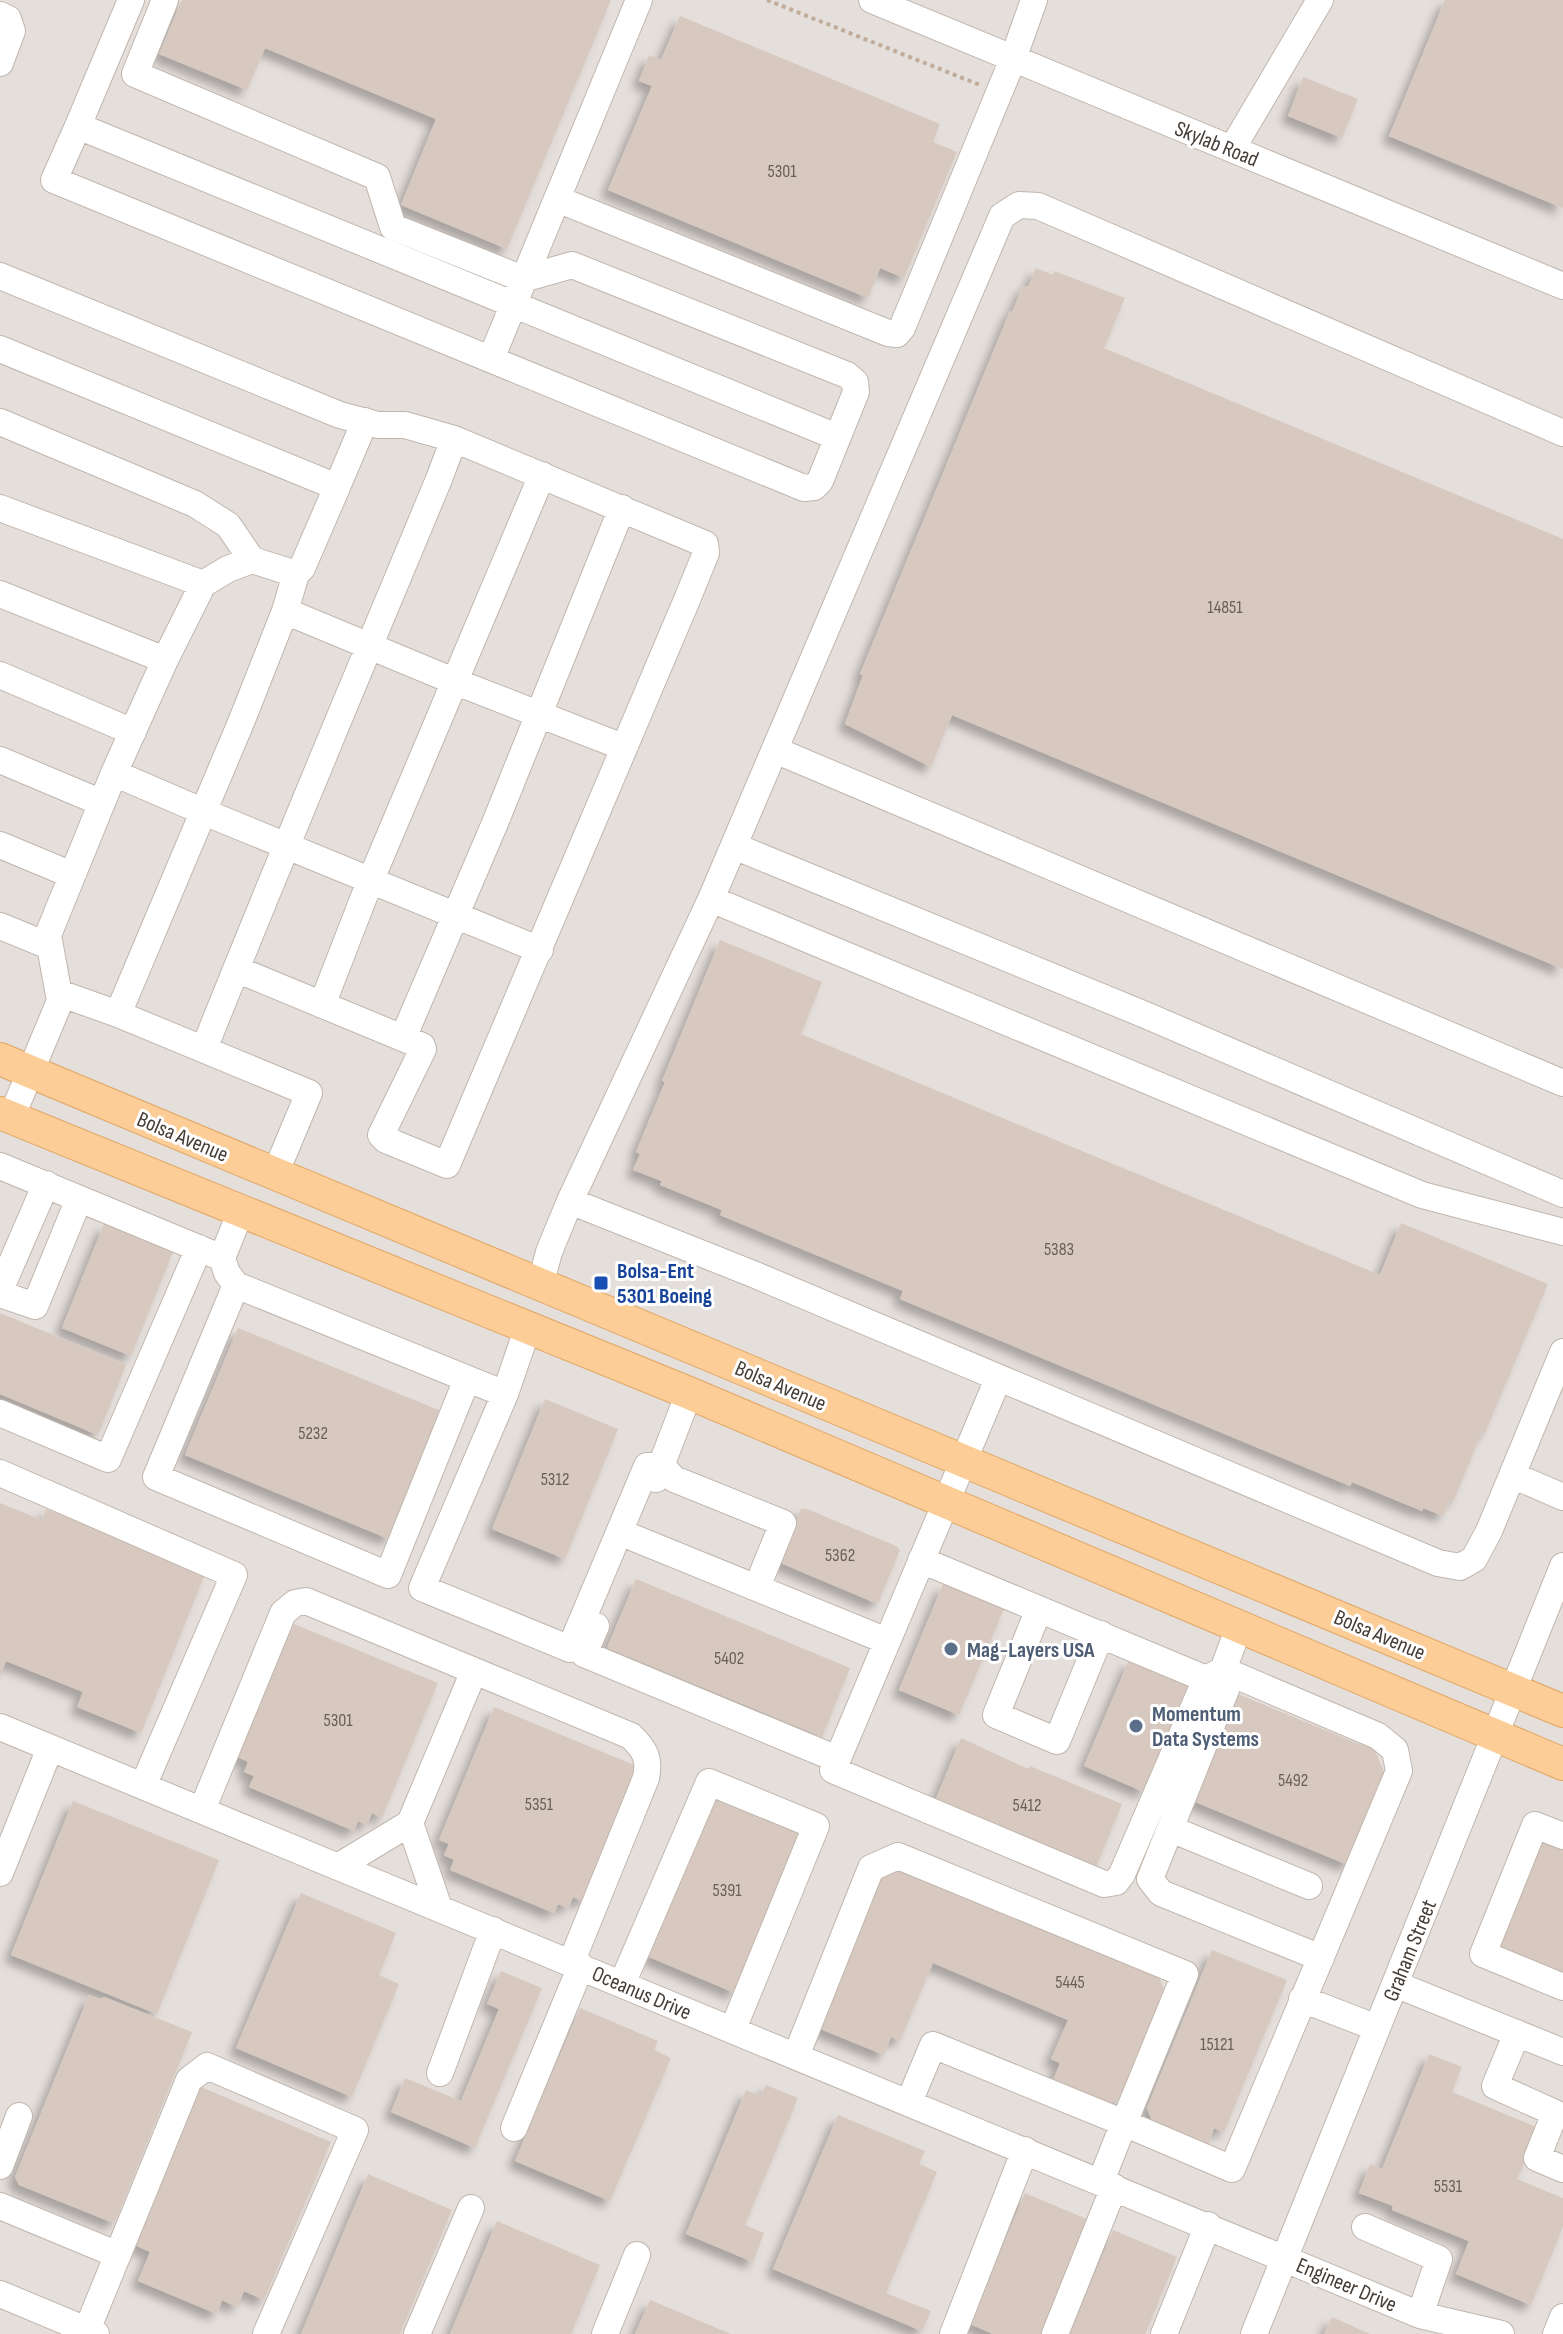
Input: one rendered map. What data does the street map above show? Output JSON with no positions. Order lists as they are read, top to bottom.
{
  "streets": {
    "main road": ["Bolsa Avenue"],
    "street": [
      "Skylab Road",
      "Graham Street",
      "Oceanus Drive",
      "Engineer Drive"
    ]
  },
  "crossings": [
    ["Bolsa Avenue", "Graham Street"],
    ["Graham Street", "Oceanus Drive"],
    ["Graham Street", "Engineer Drive"],
    ["Oceanus Drive", "Engineer Drive"]
  ],
  "places": {
    "transit": ["Bolsa-Ent 5301 Boeing"],
    "other": ["Mag-Layers USA", "Momentum Data Systems"]
  },
  "house_numbers": [
    "5301",
    "14851",
    "5383",
    "5232",
    "5312",
    "5362",
    "5402",
    "5301",
    "5492",
    "5351",
    "5412",
    "5391",
    "5445",
    "15121",
    "5531"
  ]
}
